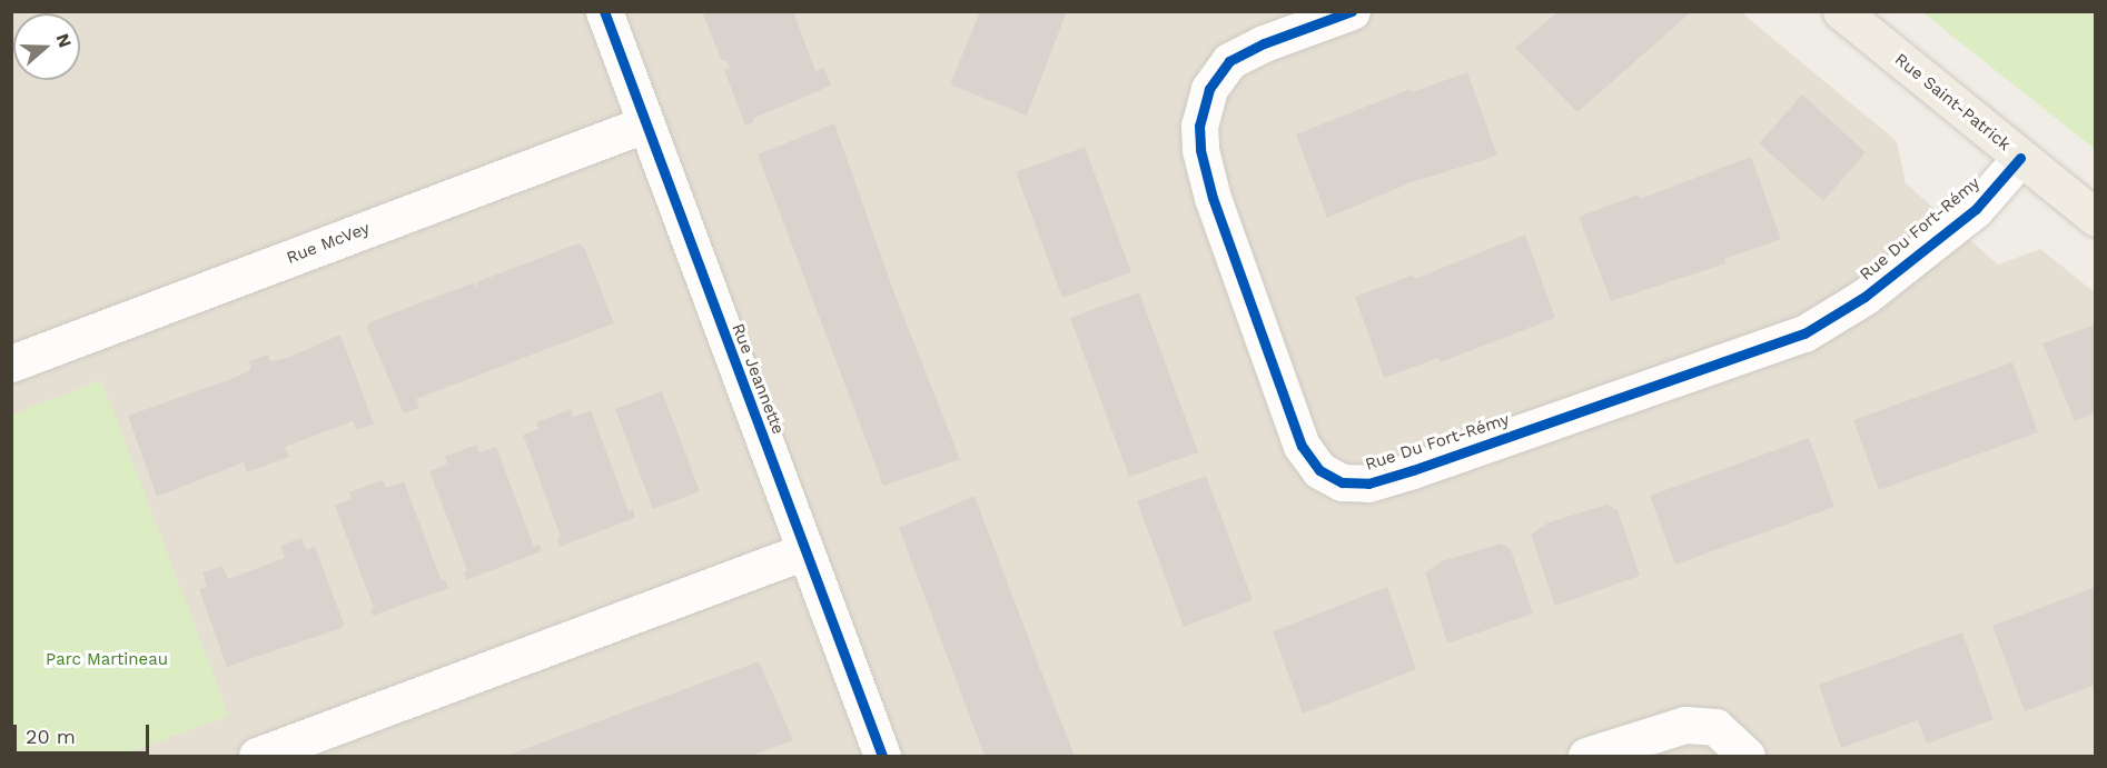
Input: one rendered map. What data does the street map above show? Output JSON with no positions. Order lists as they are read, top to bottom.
{
  "streets": {
    "main road": ["Rue Saint-Patrick"],
    "street": ["Rue Du Fort-Rémy", "Rue McVey", "Rue Jeannette"]
  },
  "crossings": [
    ["Rue Saint-Patrick", "Rue Du Fort-Rémy"],
    ["Rue McVey", "Rue Jeannette"]
  ],
  "parks": ["Parc Martineau"],
  "scale_bar": "20 m",
  "north": "right"
}
